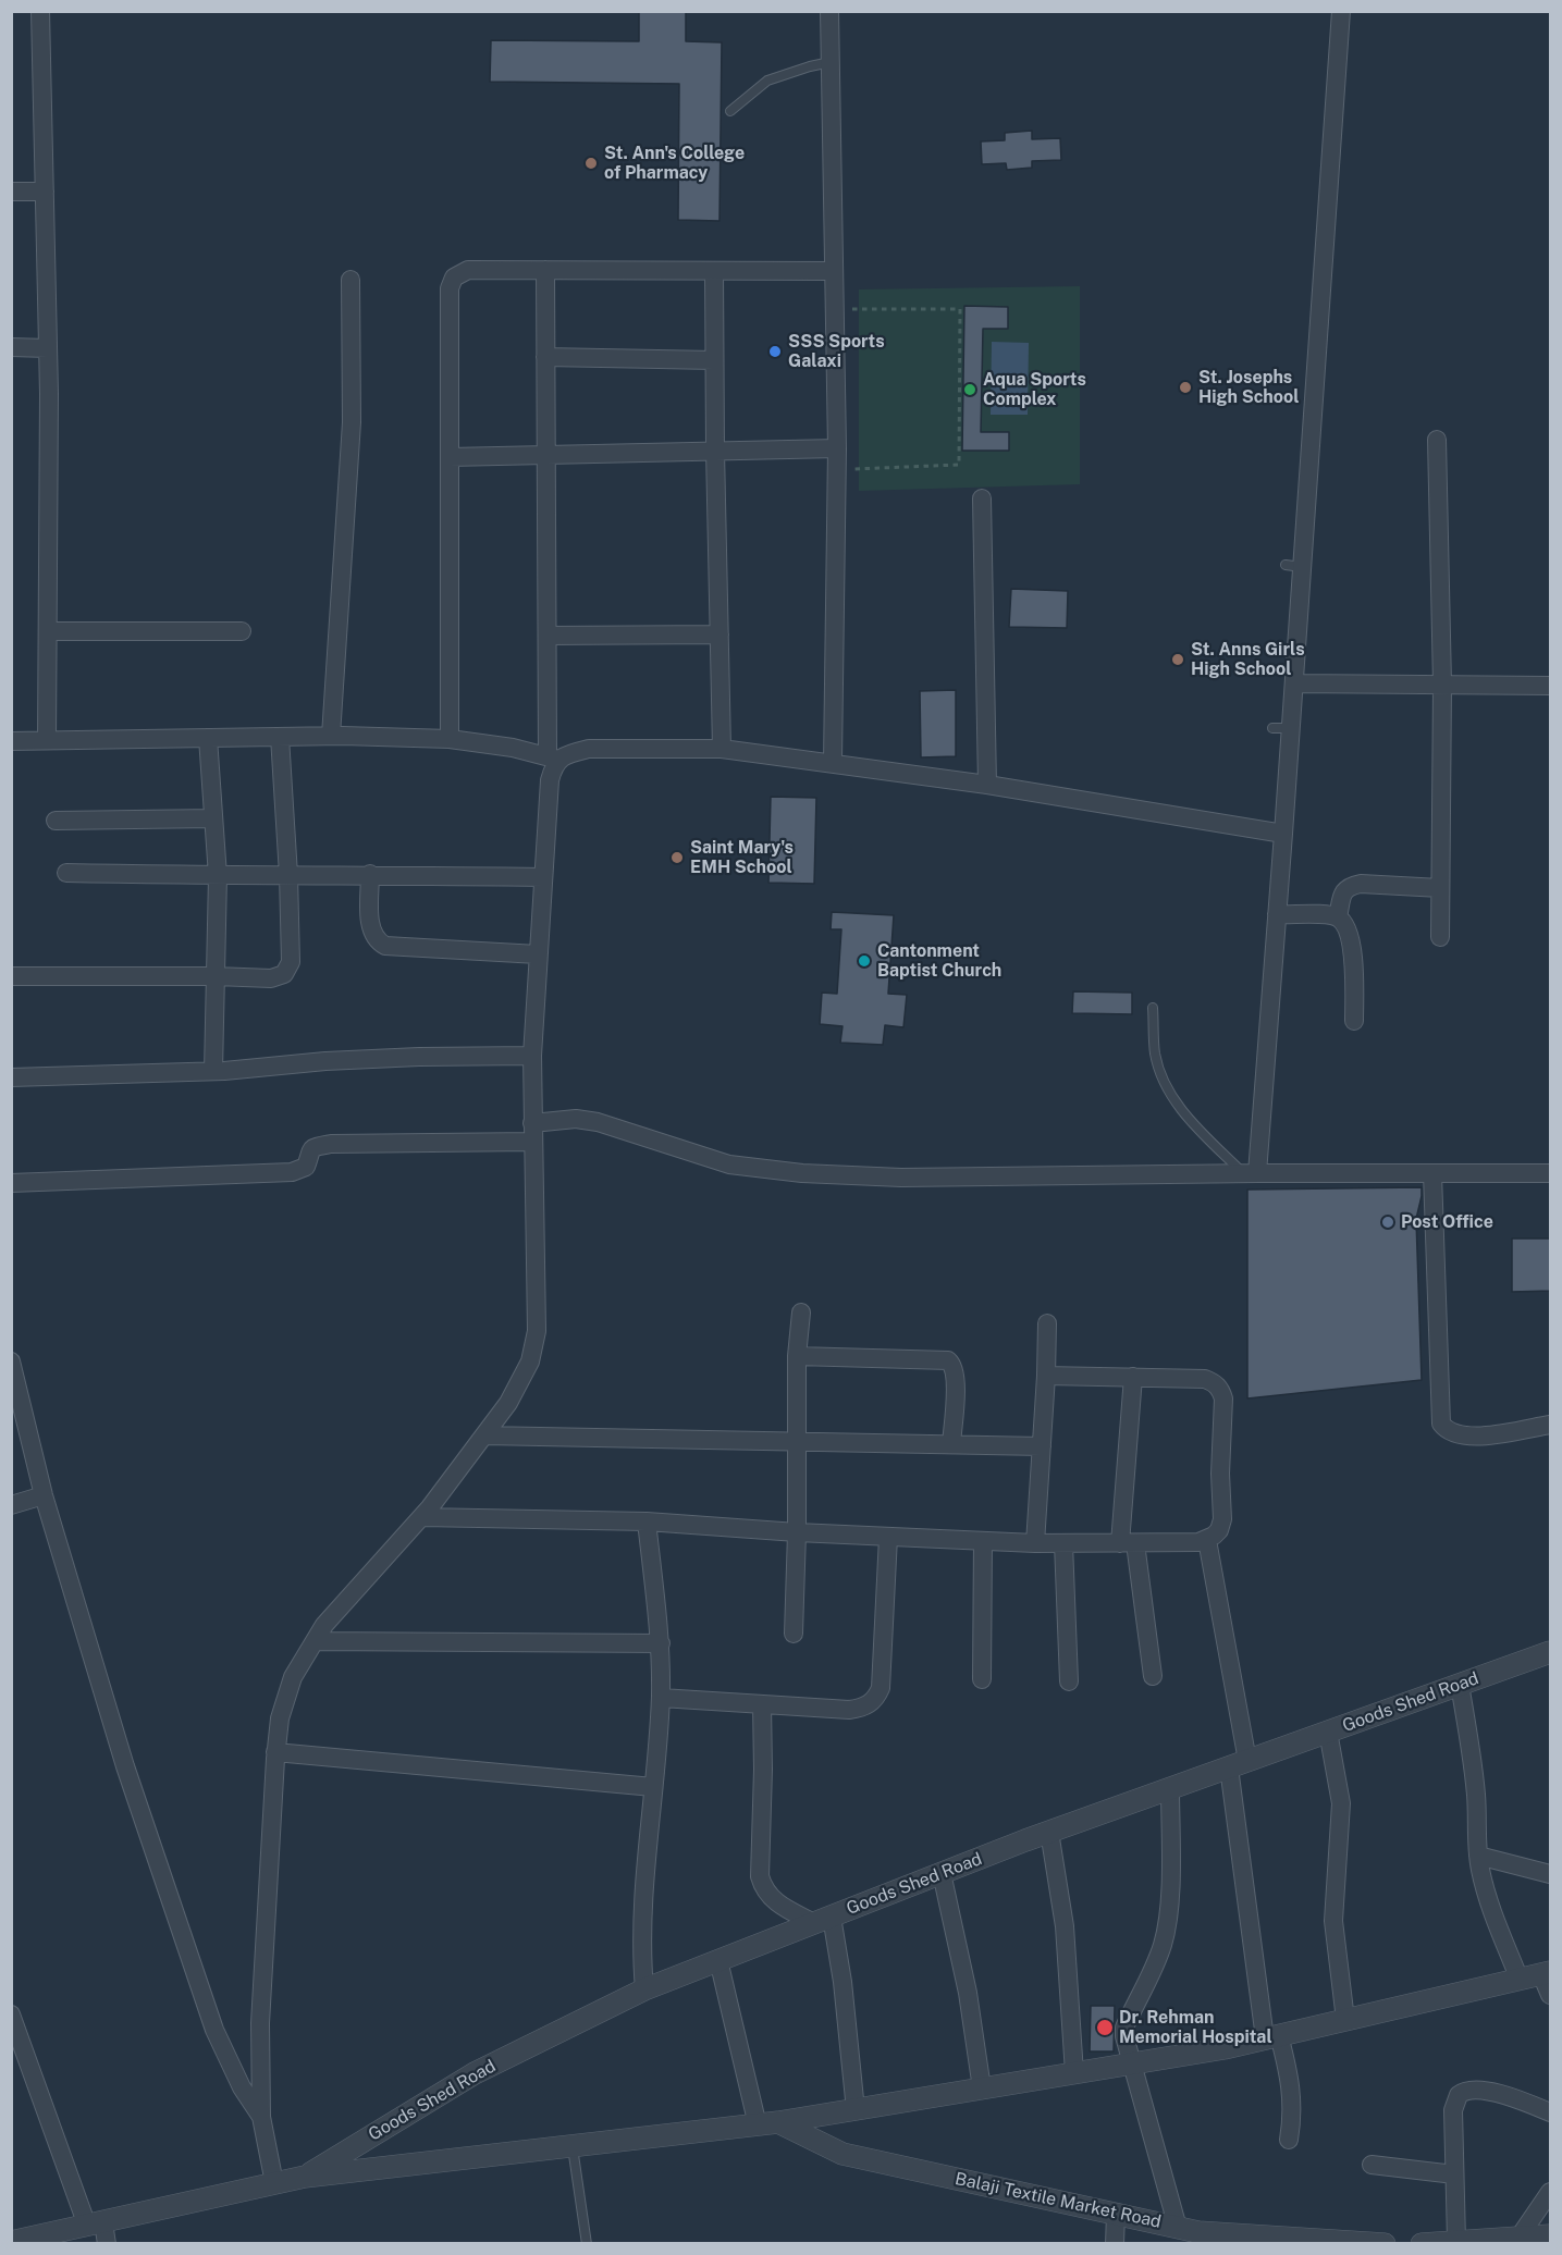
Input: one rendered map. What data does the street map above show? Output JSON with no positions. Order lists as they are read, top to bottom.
{
  "streets": {
    "street": ["Goods Shed Road", "Balaji Textile Market Road"]
  },
  "crossings": [
    ["Goods Shed Road", "Balaji Textile Market Road"]
  ],
  "places": [
    "St. Ann's College of Pharmacy",
    "SSS Sports Galaxi",
    "St. Josephs High School",
    "Aqua Sports Complex",
    "St. Anns Girls High School",
    "Saint Mary's EMH School",
    "Cantonment Baptist Church",
    "Post Office",
    "Dr. Rehman Memorial Hospital"
  ]
}
